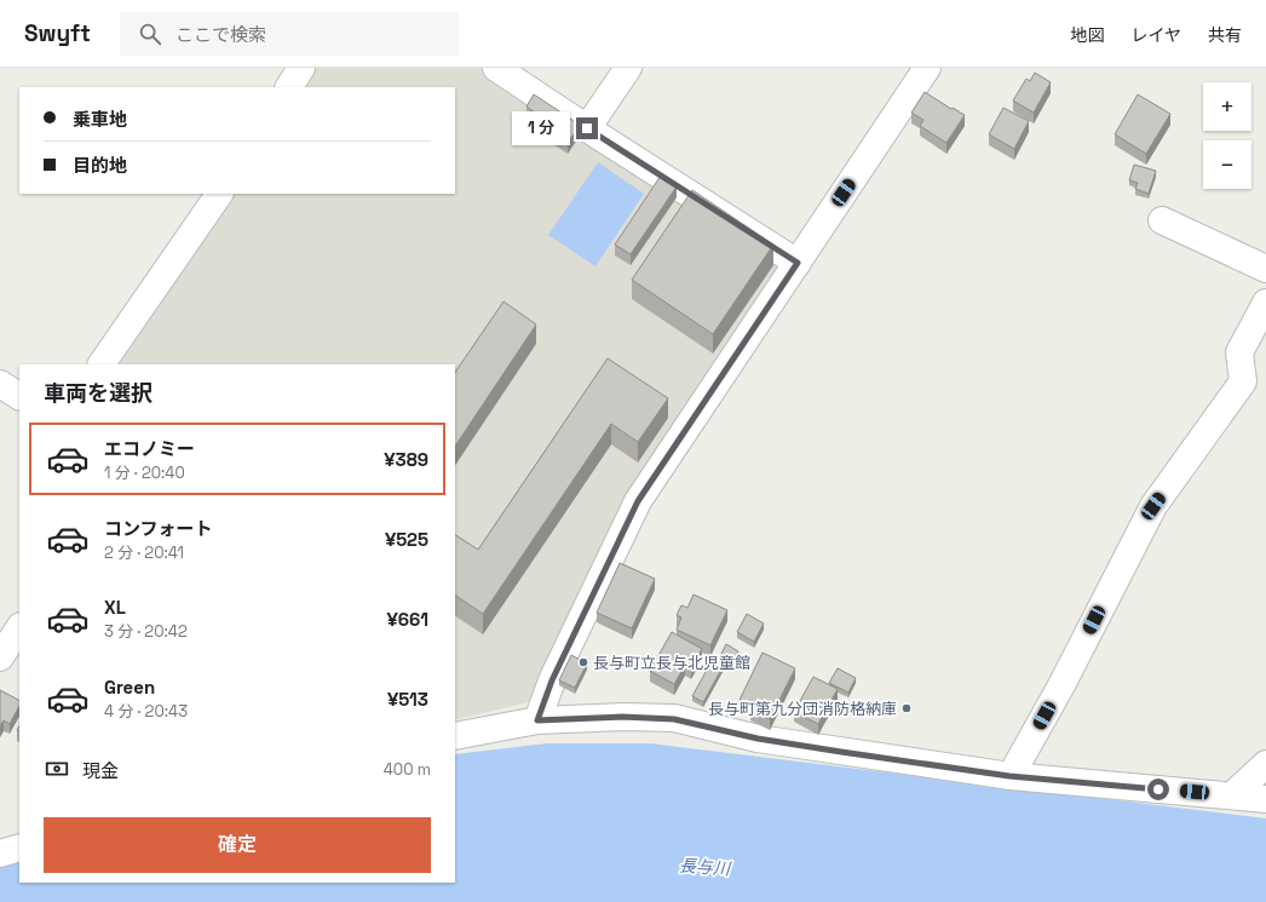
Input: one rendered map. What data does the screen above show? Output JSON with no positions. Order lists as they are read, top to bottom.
{
  "water": ["長与川"],
  "places": ["長与町立長与北児童館", "長与町第九分団消防格納庫"],
  "page": {
    "header": "Swyft",
    "search": "ここで検索",
    "nav": ["地図", "レイヤ", "共有"],
    "map_buttons": ["+", "−"],
    "banner": ["乗車地", "目的地"],
    "bubble": "1 分",
    "heading": "車両を選択",
    "list": [
      {
        "name": "エコノミー",
        "note": "1 分 · 20:40",
        "value": "¥389"
      },
      {
        "name": "コンフォート",
        "note": "2 分 · 20:41",
        "value": "¥525"
      },
      {
        "name": "XL",
        "note": "3 分 · 20:42",
        "value": "¥661"
      },
      {
        "name": "Green",
        "note": "4 分 · 20:43",
        "value": "¥513"
      }
    ],
    "pay": ["現金", "400 m"],
    "buttons": "確定"
  }
}
